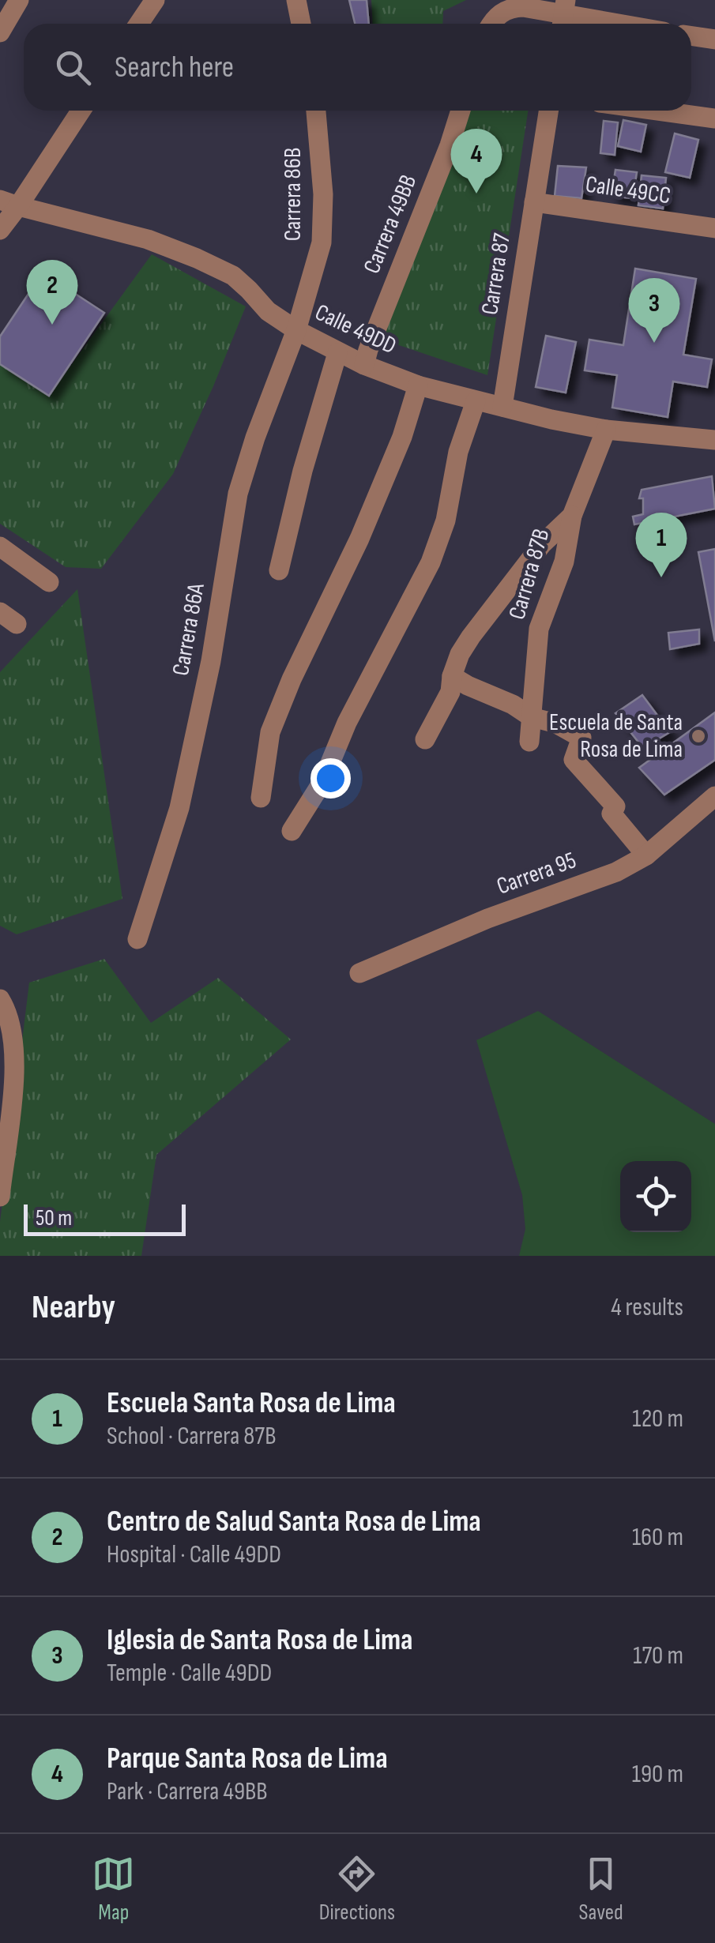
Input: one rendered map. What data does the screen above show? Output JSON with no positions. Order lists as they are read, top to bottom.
{
  "streets": {
    "street": [
      "Calle 49CC",
      "Carrera 86B",
      "Carrera 49BB",
      "Carrera 87",
      "Calle 49DD",
      "Carrera 87B",
      "Carrera 86A",
      "Carrera 95"
    ]
  },
  "crossings": [
    ["Calle 49CC", "Carrera 87"],
    ["Carrera 86B", "Calle 49DD"],
    ["Carrera 86B", "Carrera 86A"],
    ["Carrera 49BB", "Calle 49DD"],
    ["Carrera 87", "Calle 49DD"],
    ["Calle 49DD", "Carrera 86A"]
  ],
  "places": ["Escuela de Santa Rosa de Lima"],
  "scale_bar": "50 m",
  "page": {
    "search": "Search here",
    "pins": [
      "4",
      "2",
      "3",
      "1"
    ],
    "scale": "50 m",
    "heading": ["Nearby", "4 results"],
    "list": [
      {
        "mark": "1",
        "name": "Escuela Santa Rosa de Lima",
        "note": "School · Carrera 87B",
        "value": "120 m"
      },
      {
        "mark": "2",
        "name": "Centro de Salud Santa Rosa de Lima",
        "note": "Hospital · Calle 49DD",
        "value": "160 m"
      },
      {
        "mark": "3",
        "name": "Iglesia de Santa Rosa de Lima",
        "note": "Temple · Calle 49DD",
        "value": "170 m"
      },
      {
        "mark": "4",
        "name": "Parque Santa Rosa de Lima",
        "note": "Park · Carrera 49BB",
        "value": "190 m"
      }
    ],
    "nav": ["Map", "Directions", "Saved"]
  }
}
